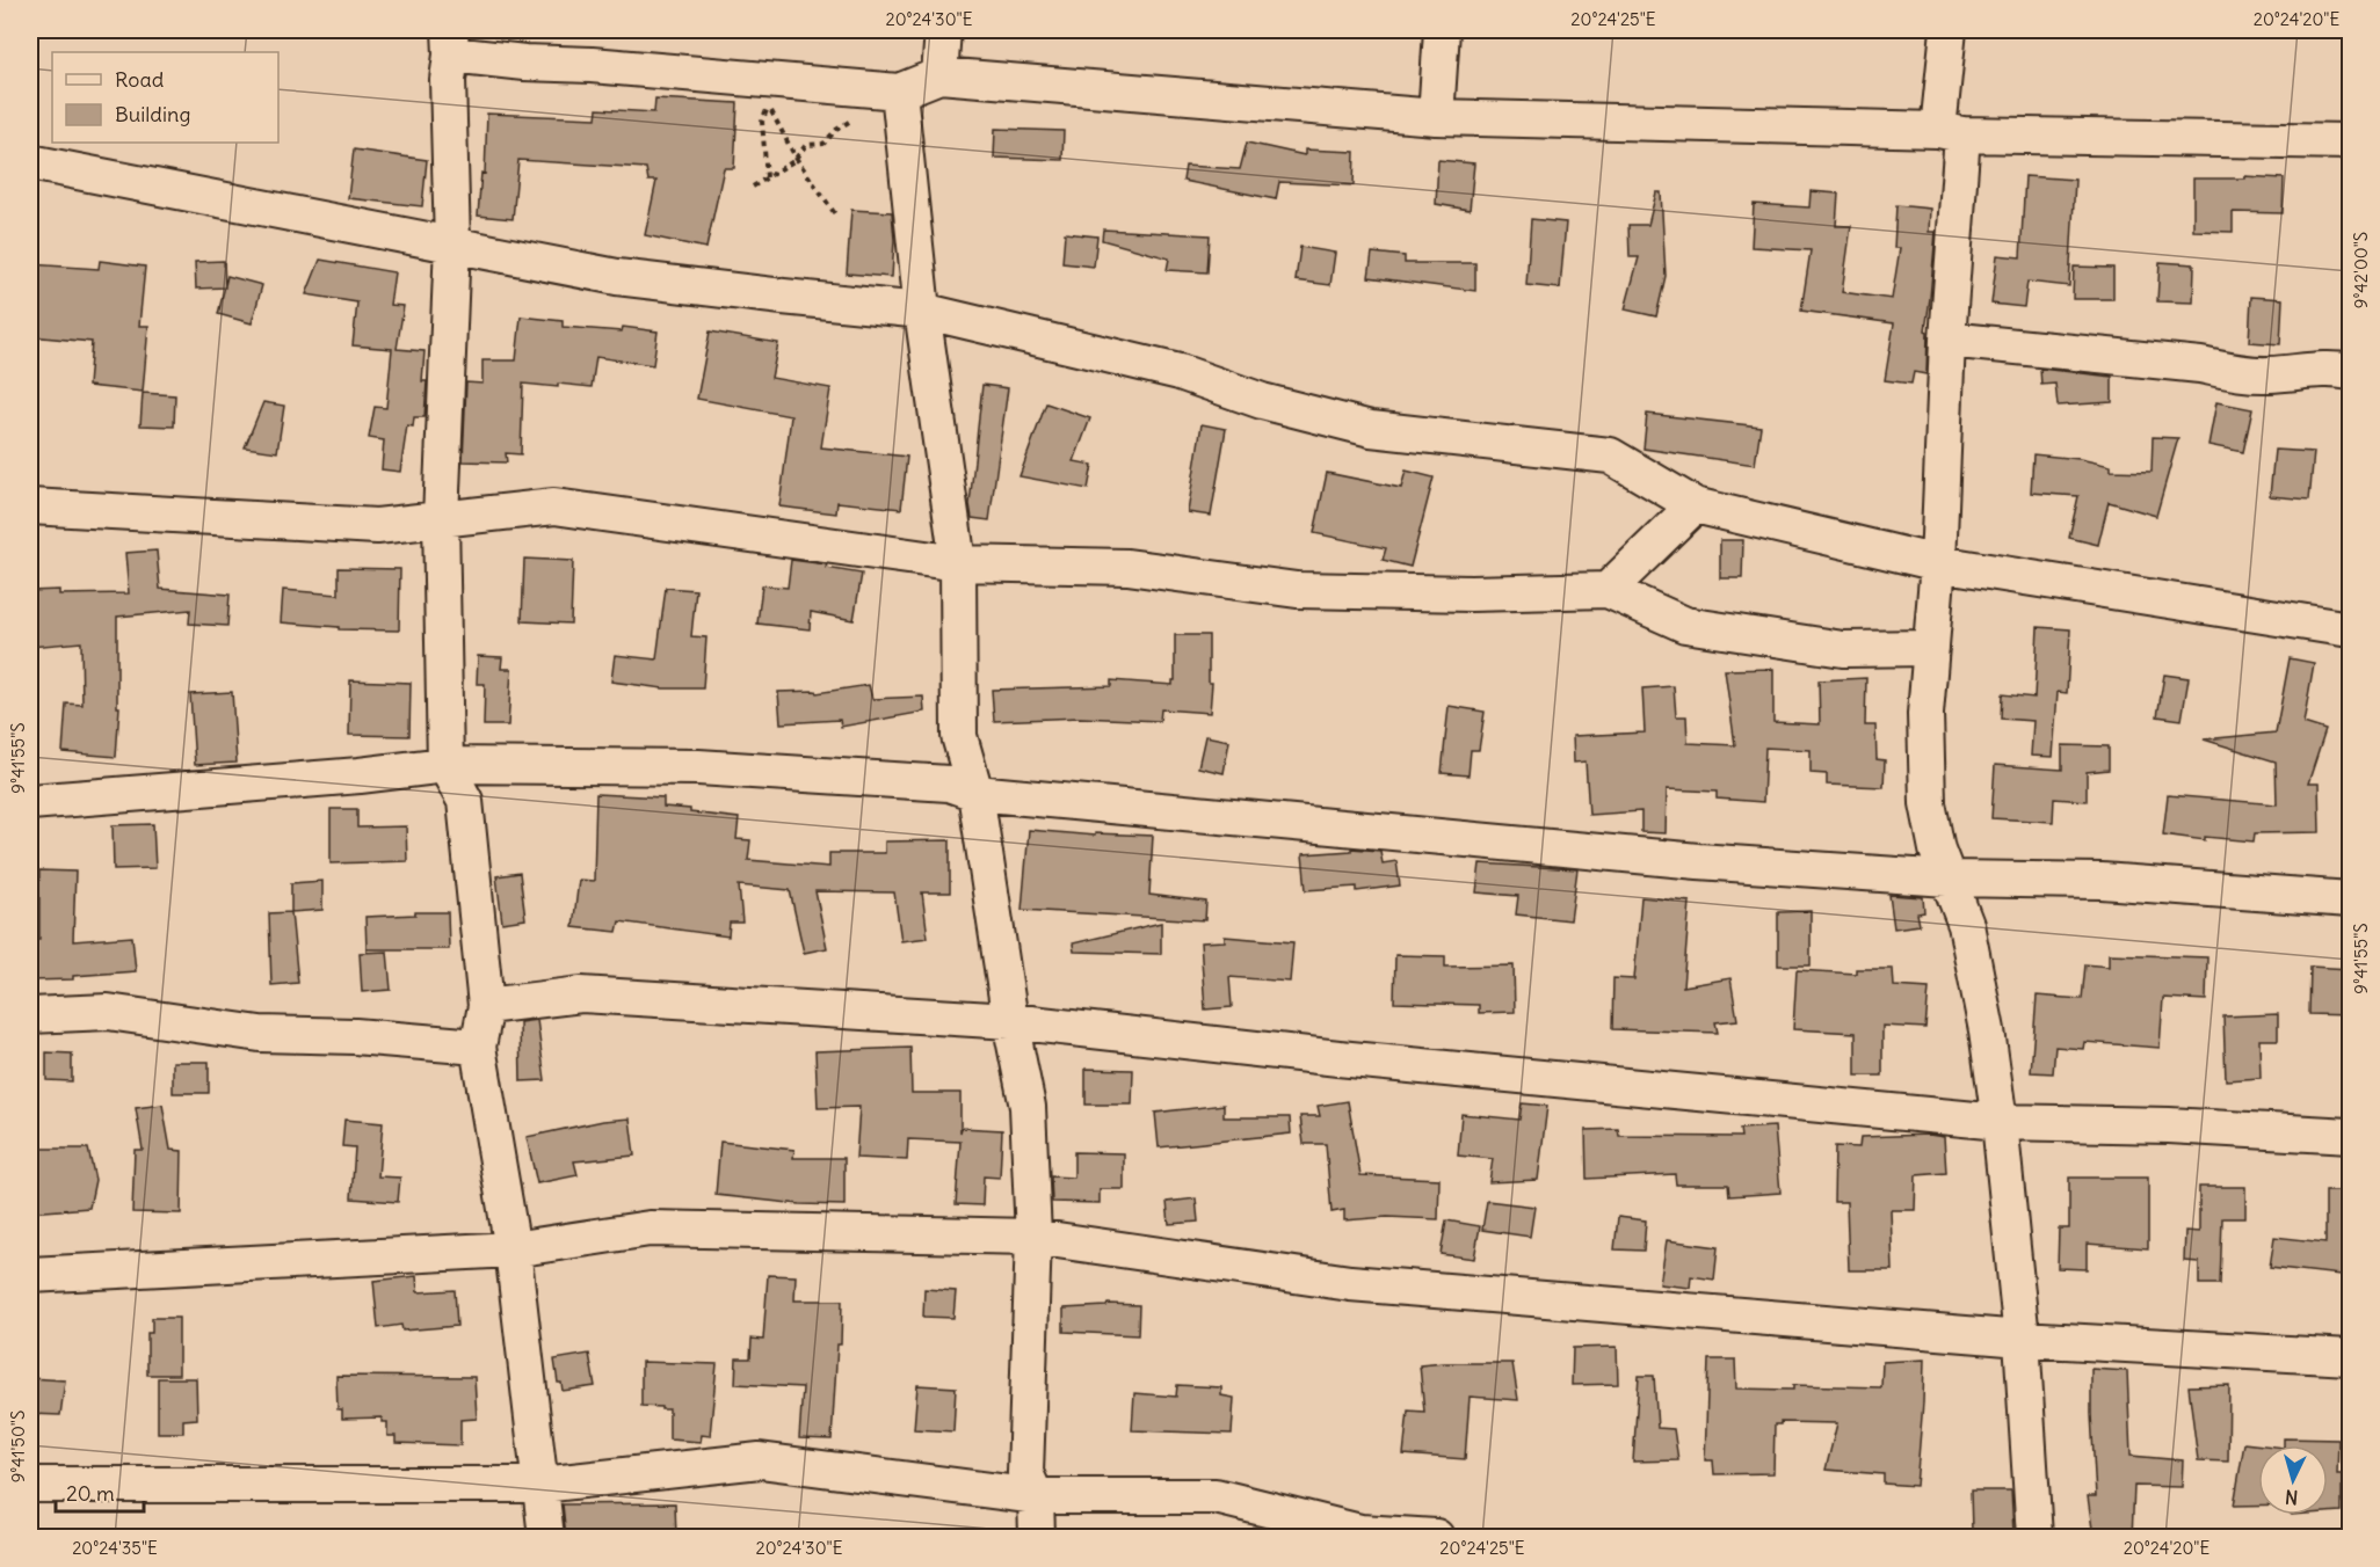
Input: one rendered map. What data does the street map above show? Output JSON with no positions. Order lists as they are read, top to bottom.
{
  "legend": ["Road", "Building"],
  "scale_bar": "20 m",
  "north": "bottom",
  "coordinates": [
    "20°24'30\"E",
    "20°24'25\"E",
    "20°24'20\"E",
    "9°42'00\"S",
    "9°41'55\"S",
    "9°41'50\"S",
    "20°24'35\"E"
  ]
}
